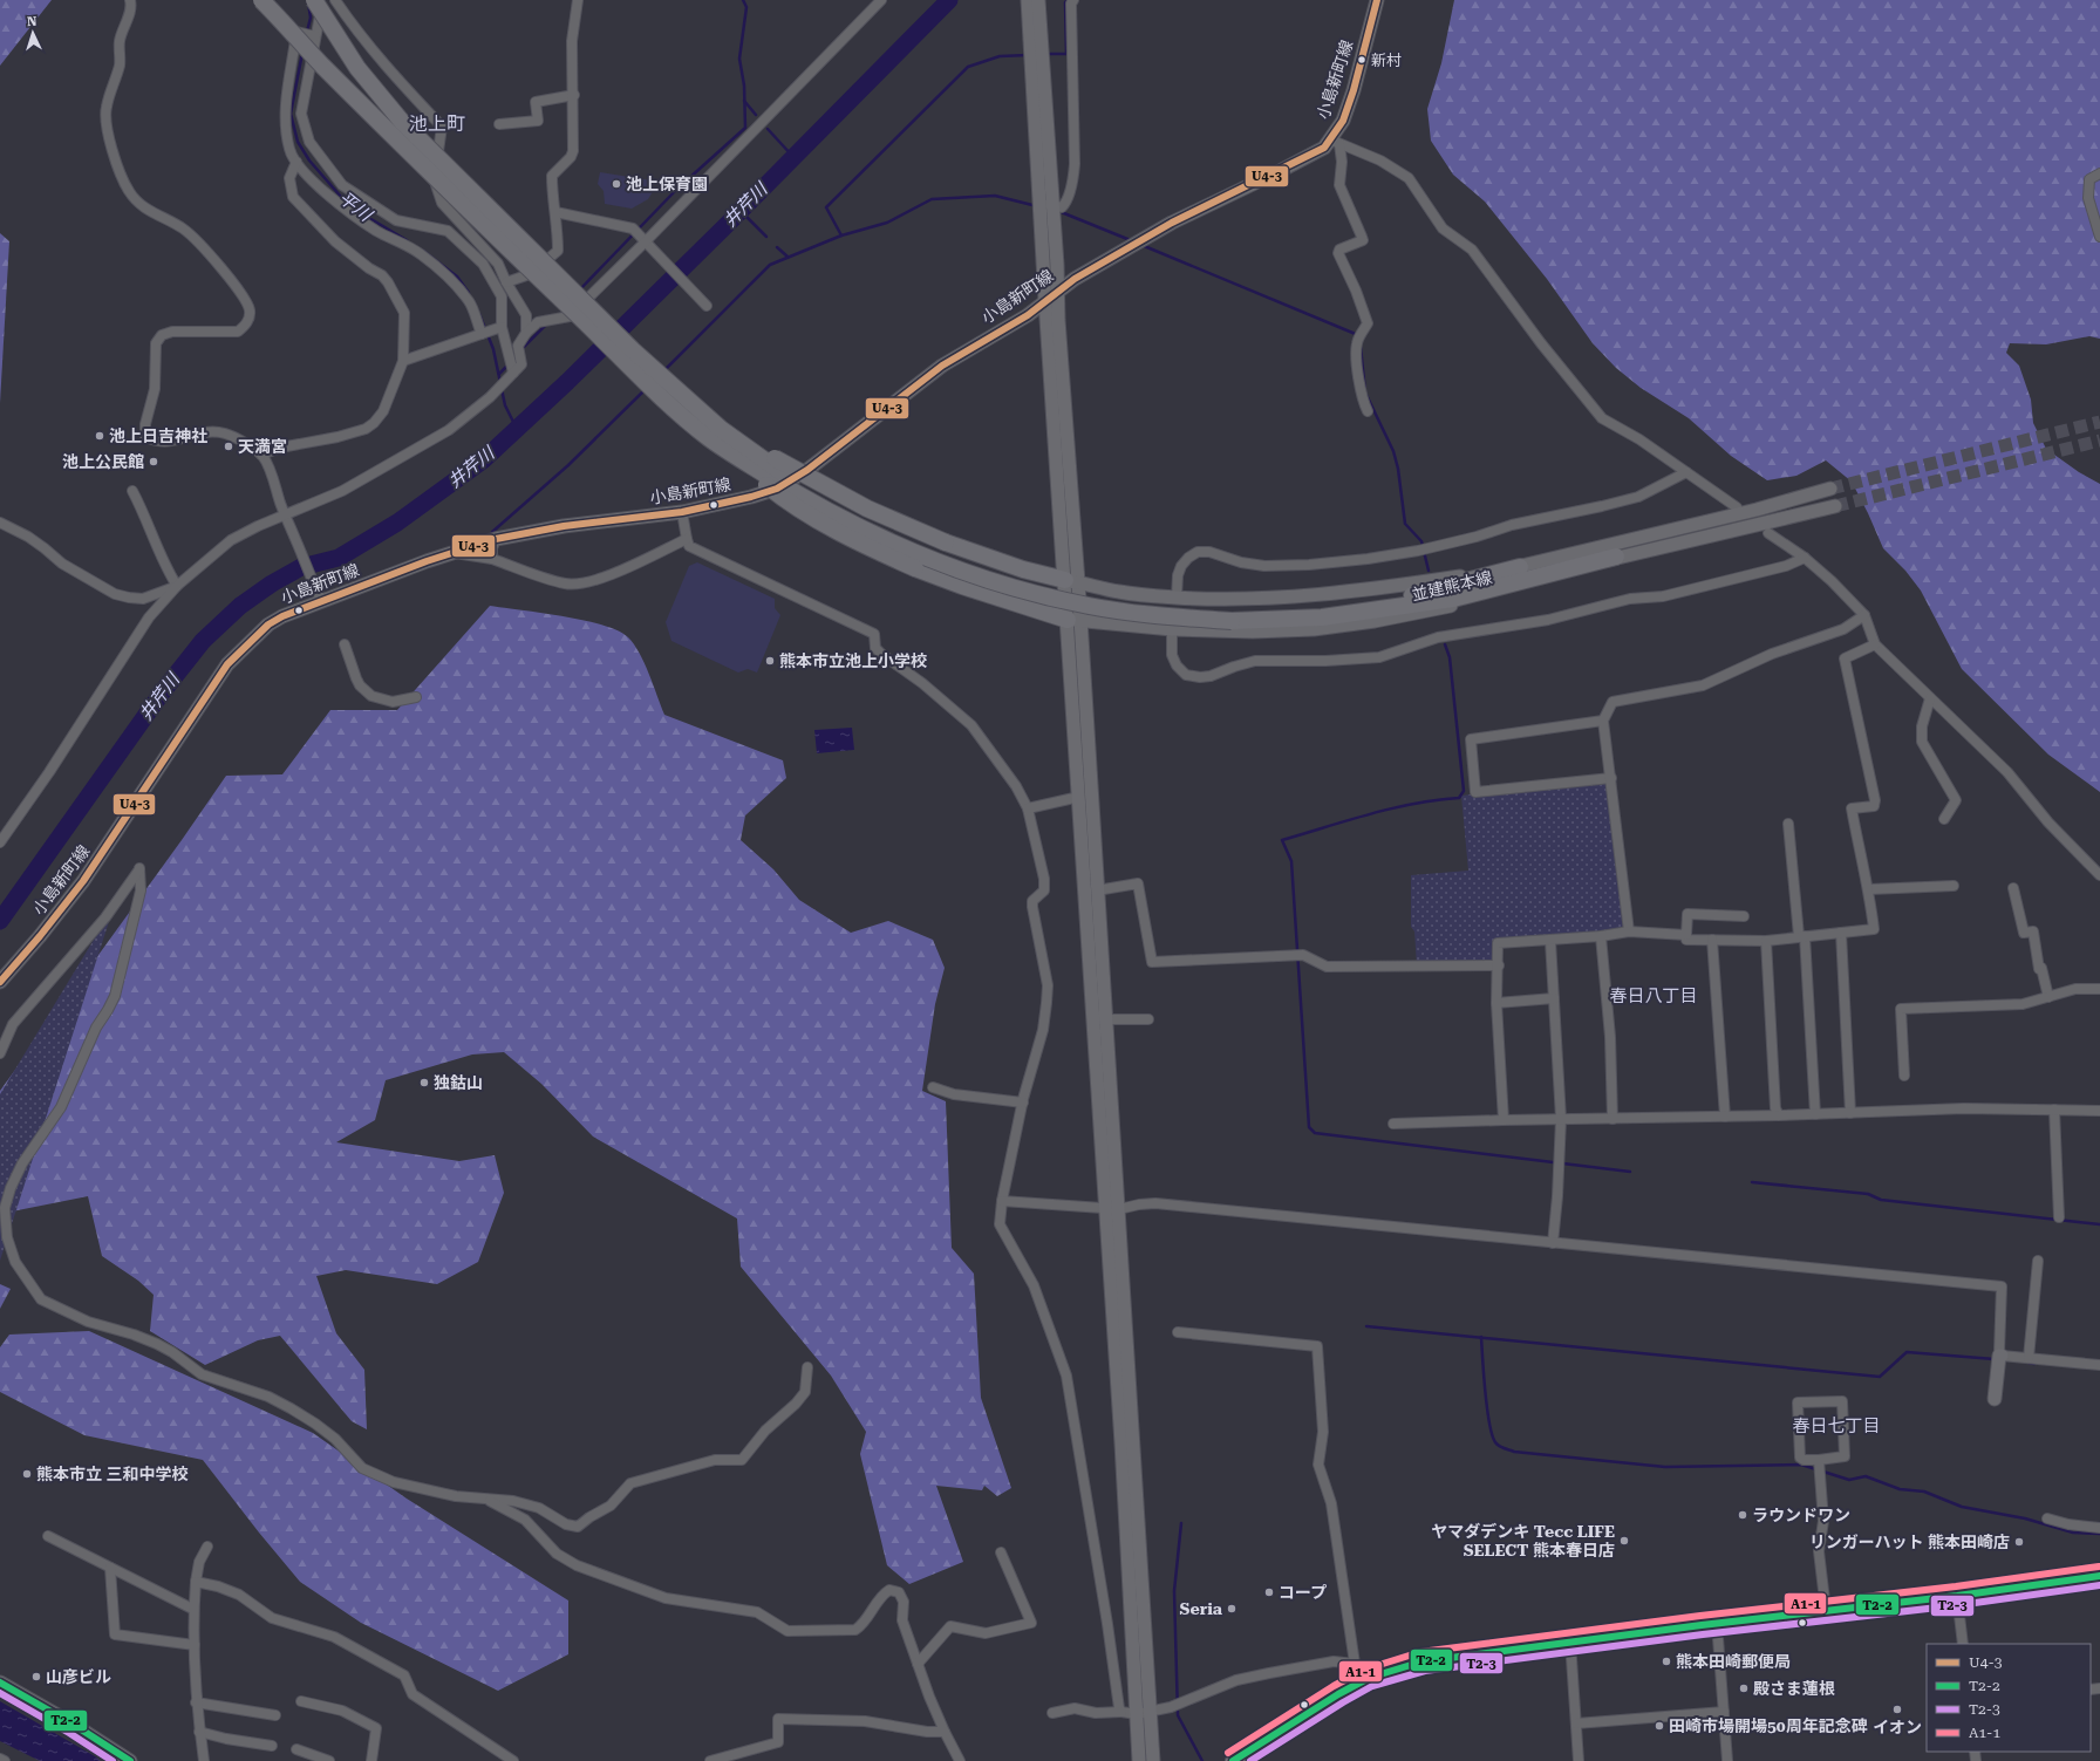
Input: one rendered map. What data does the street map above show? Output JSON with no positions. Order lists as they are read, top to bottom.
{
  "streets": {
    "street": ["小島新町線", "並建熊本線"]
  },
  "districts": ["池上町", "春日八丁目", "春日七丁目"],
  "water": ["井芹川", "平川"],
  "places": [
    "新村",
    "池上保育園",
    "池上日吉神社",
    "天満宮",
    "池上公民館",
    "熊本市立池上小学校",
    "独鈷山",
    "熊本市立 三和中学校",
    "ラウンドワン",
    "ヤマダデンキ Tecc LIFE SELECT 熊本春日店",
    "リンガーハット 熊本田崎店",
    "コープ",
    "Seria",
    "熊本田崎郵便局",
    "山彦ビル",
    "殿さま蓮根",
    "イオン",
    "田崎市場開場50周年記念碑"
  ],
  "lines": [
    "transit line U4-3",
    "transit line A1-1",
    "transit line T2-2",
    "transit line T2-3"
  ],
  "legend": [
    "U4-3",
    "T2-2",
    "T2-3",
    "A1-1"
  ],
  "north": "top"
}
